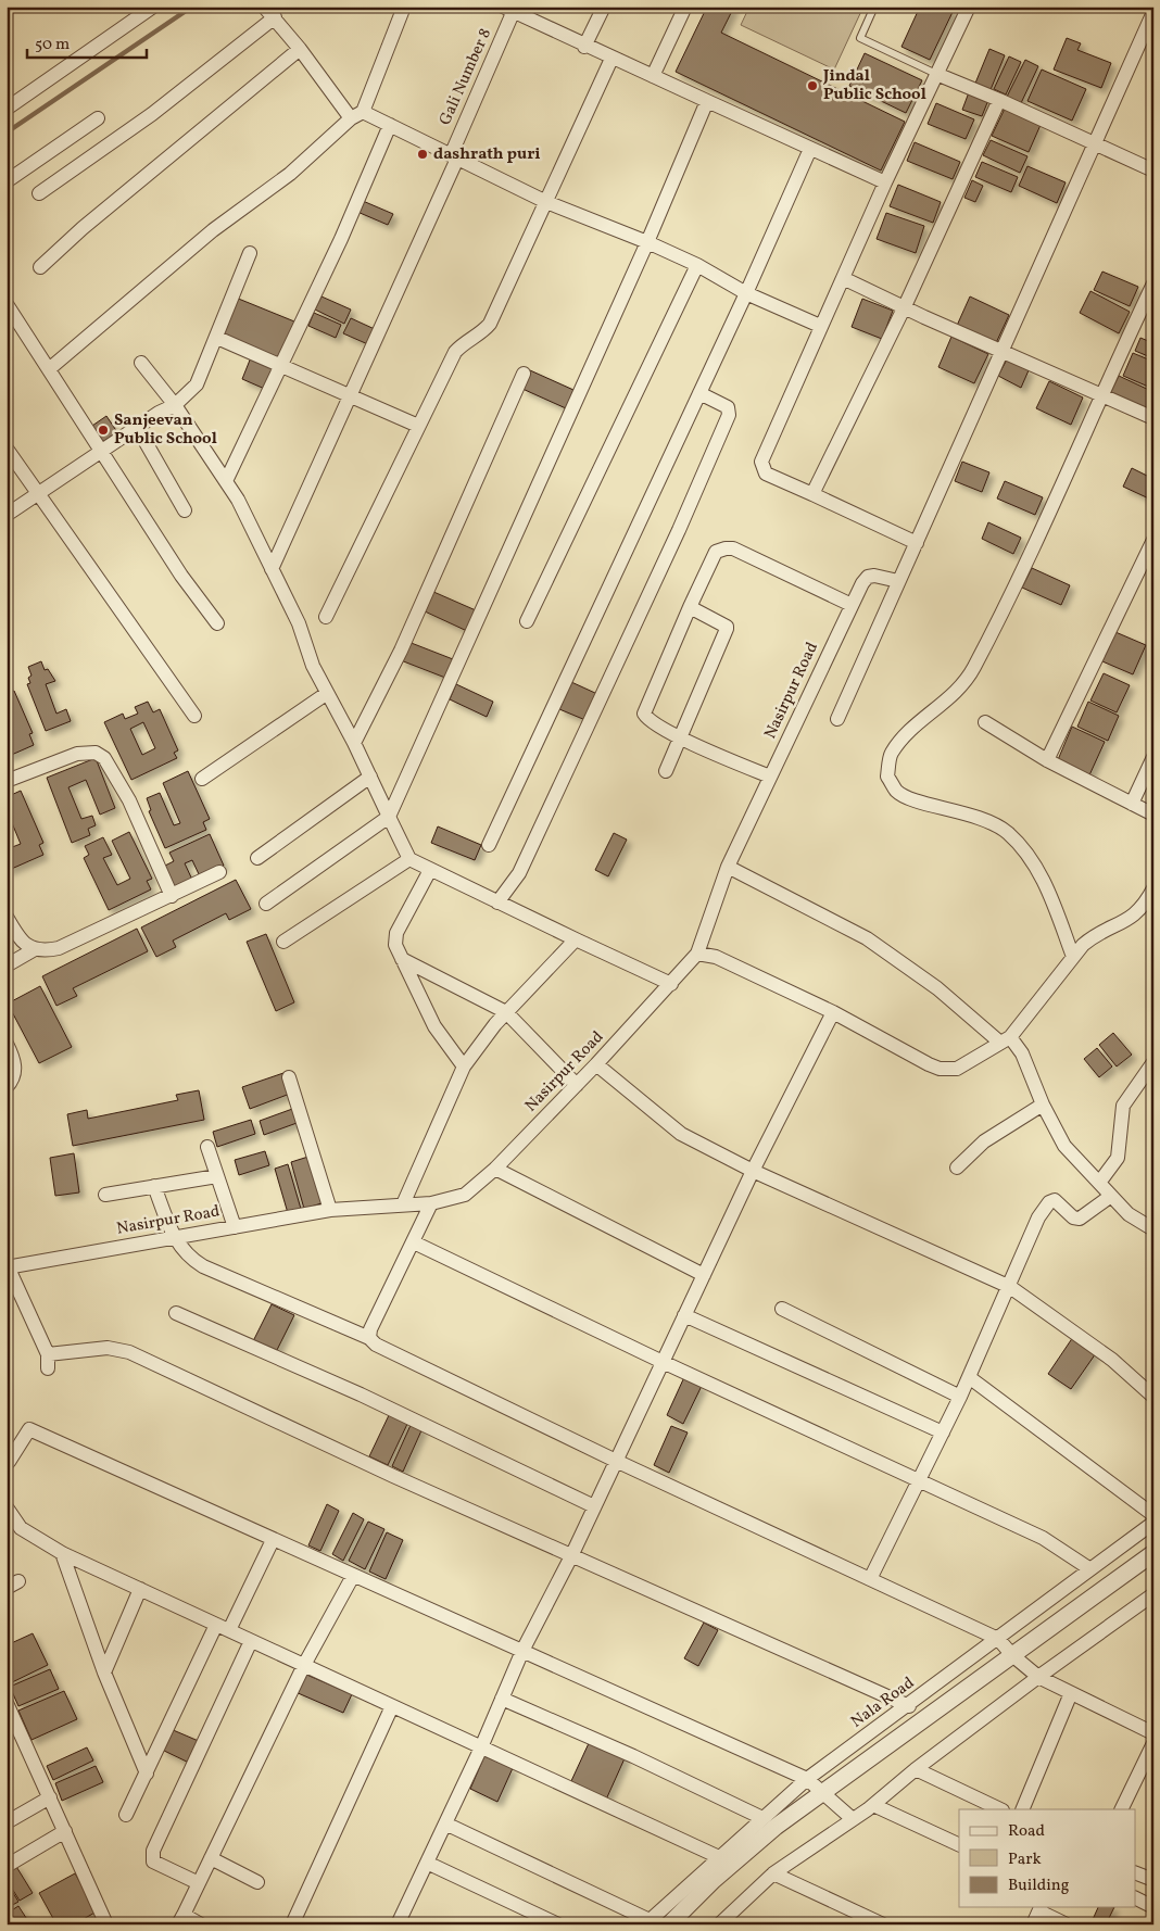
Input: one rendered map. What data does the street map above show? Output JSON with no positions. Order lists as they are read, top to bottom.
{
  "streets": {
    "street": ["Gali Number 8", "Nasirpur Road", "Nala Road"]
  },
  "places": ["Jindal Public School", "dashrath puri", "Sanjeevan Public School"],
  "legend": ["Road", "Park", "Building"],
  "scale_bar": "50 m"
}
